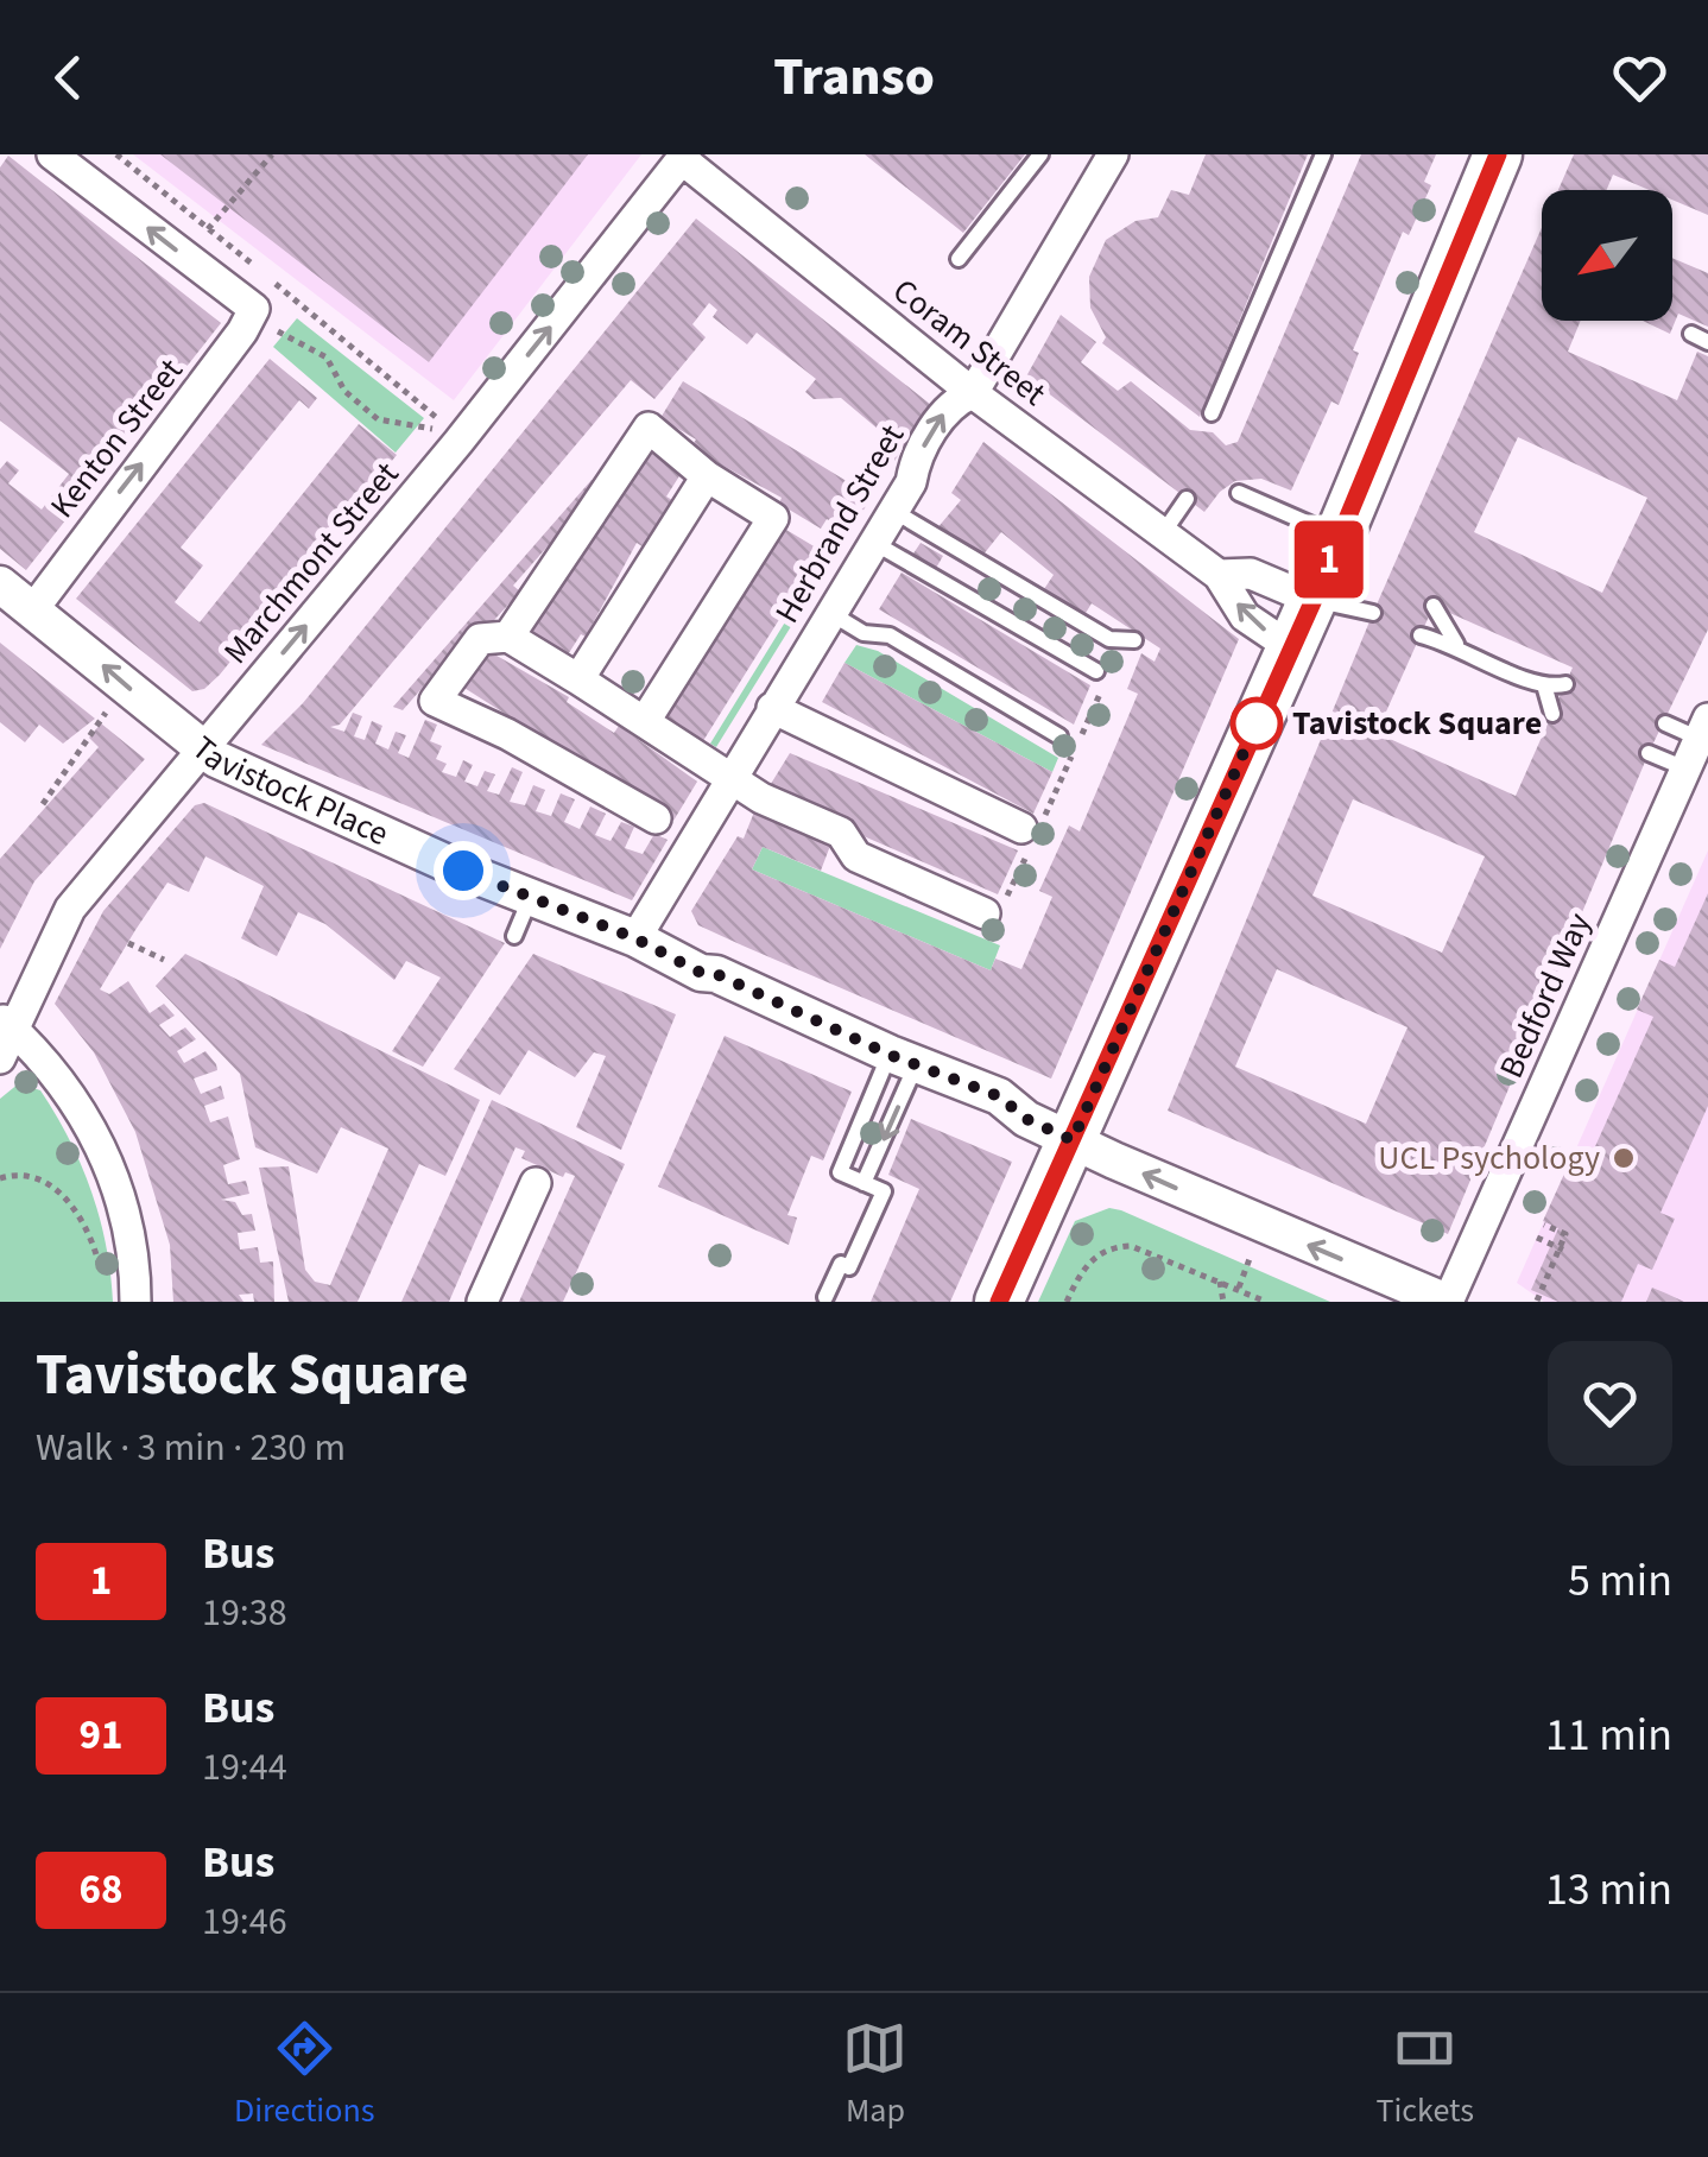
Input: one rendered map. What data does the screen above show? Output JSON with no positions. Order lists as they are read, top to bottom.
{
  "streets": {
    "street": [
      "Coram Street",
      "Kenton Street",
      "Herbrand Street",
      "Marchmont Street",
      "Tavistock Place",
      "Bedford Way"
    ]
  },
  "crossings": [
    ["Coram Street", "Herbrand Street"],
    ["Coram Street", "Marchmont Street"],
    ["Kenton Street", "Tavistock Place"],
    ["Herbrand Street", "Tavistock Place"],
    ["Marchmont Street", "Tavistock Place"]
  ],
  "one_way": ["Kenton Street"],
  "places": ["Tavistock Square", "UCL Psychology"],
  "lines": ["bus line 1"],
  "north": "bottom left",
  "page": {
    "header": "Transo",
    "on_map": "1",
    "heading": ["Tavistock Square", "Walk · 3 min · 230 m"],
    "list": [
      {
        "mark": "1",
        "name": "Bus",
        "note": "19:38",
        "value": "5 min"
      },
      {
        "mark": "91",
        "name": "Bus",
        "note": "19:44",
        "value": "11 min"
      },
      {
        "mark": "68",
        "name": "Bus",
        "note": "19:46",
        "value": "13 min"
      }
    ],
    "tabs": ["Directions", "Map", "Tickets"]
  }
}
